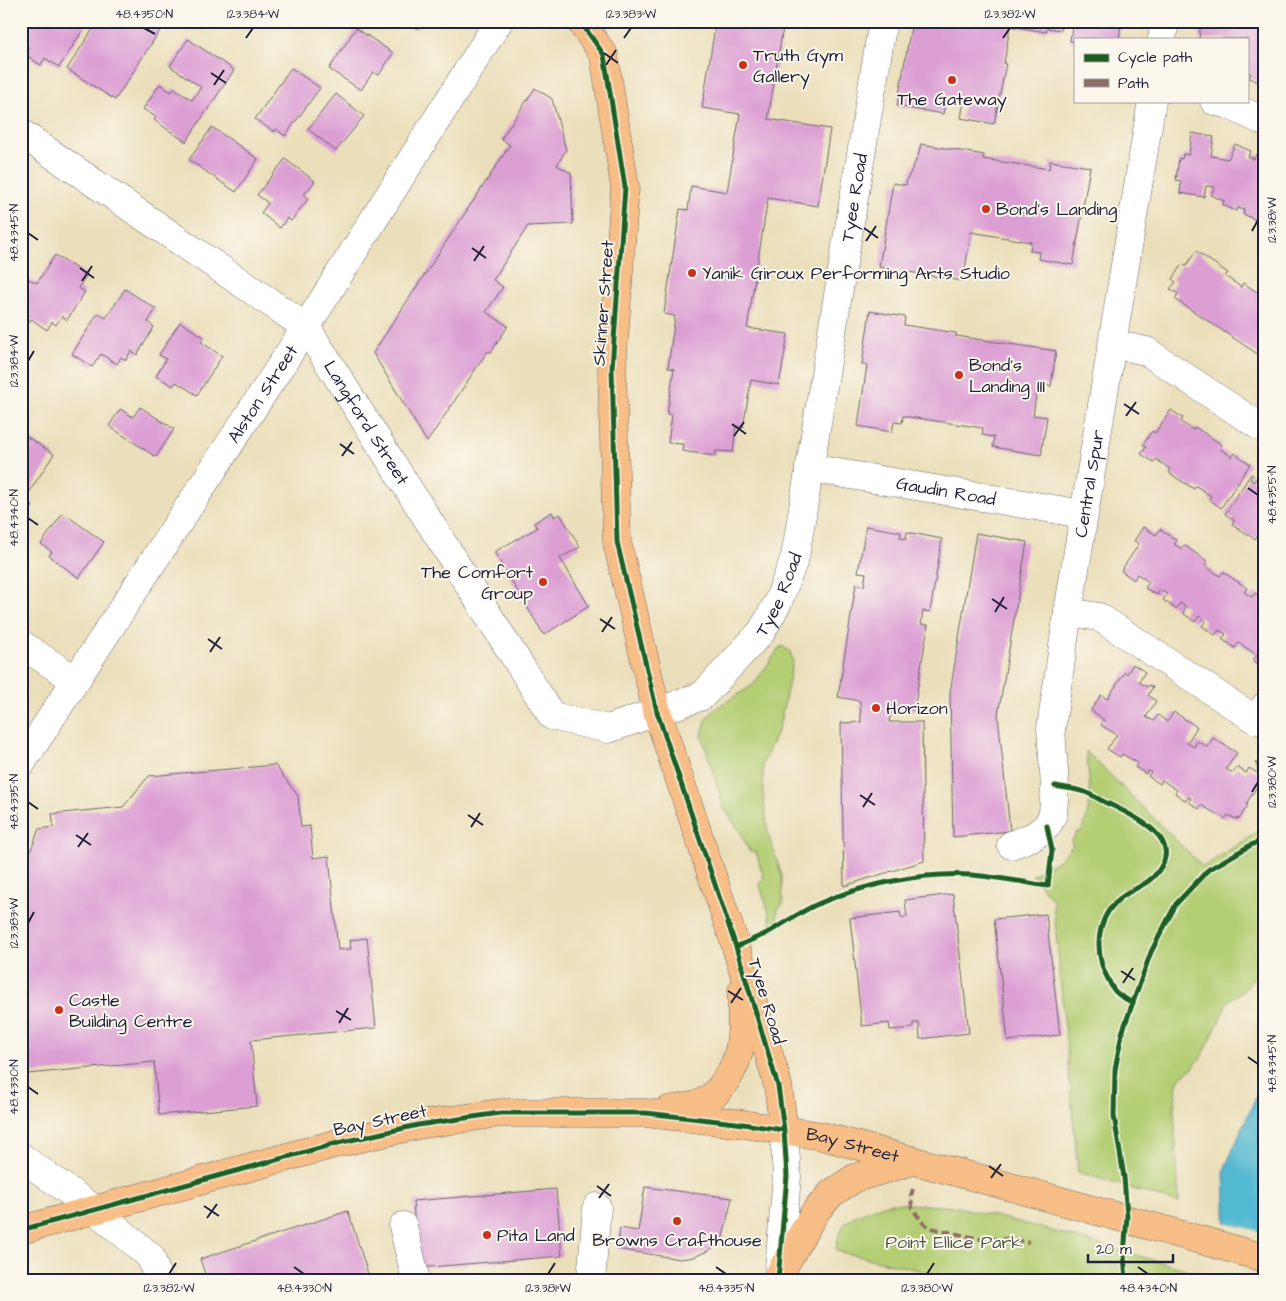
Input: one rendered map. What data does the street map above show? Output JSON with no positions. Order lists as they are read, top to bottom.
{
  "streets": {
    "main road": ["Tyee Road", "Skinner Street", "Bay Street"],
    "street": [
      "Alston Street",
      "Langford Street",
      "Central Spur",
      "Gaudin Road"
    ]
  },
  "crossings": [
    ["Tyee Road", "Skinner Street"],
    ["Tyee Road", "Langford Street"],
    ["Tyee Road", "Gaudin Road"],
    ["Tyee Road", "Bay Street"],
    ["Skinner Street", "Langford Street"],
    ["Alston Street", "Langford Street"],
    ["Central Spur", "Gaudin Road"]
  ],
  "parks": ["Point Ellice Park"],
  "places": [
    "Truth Gym Gallery",
    "The Gateway",
    "Bond's Landing",
    "Yanik Giroux Performing Arts Studio",
    "Bond's Landing III",
    "The Comfort Group",
    "Horizon",
    "Castle Building Centre",
    "Browns Crafthouse",
    "Pita Land"
  ],
  "legend": ["Cycle path", "Path"],
  "scale_bar": "20 m",
  "coordinates": [
    "48.4350°N",
    "123.384°W",
    "123.383°W",
    "123.382°W",
    "123.381°W",
    "48.4345°N",
    "48.4355°N",
    "48.4340°N",
    "123.380°W",
    "48.4335°N",
    "48.4330°N"
  ]
}
